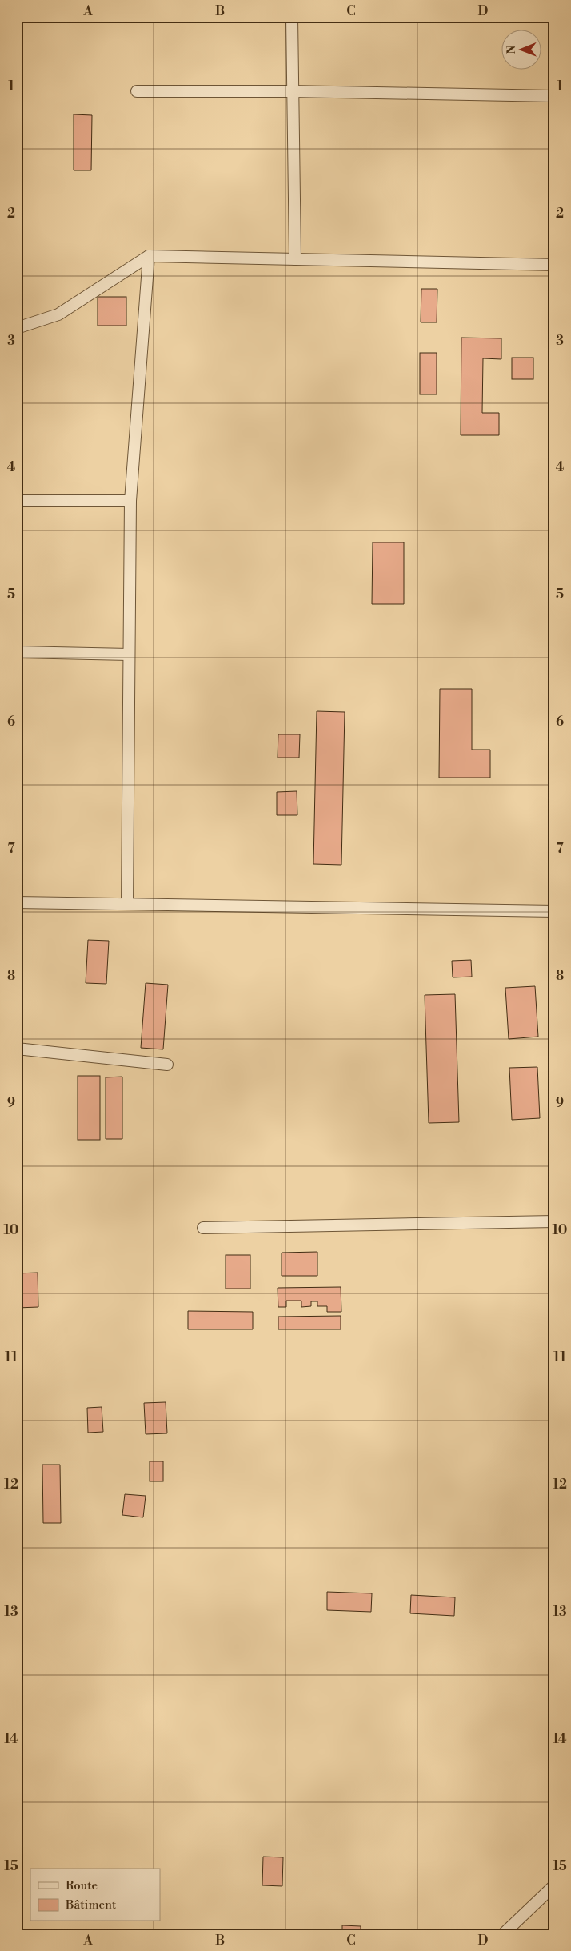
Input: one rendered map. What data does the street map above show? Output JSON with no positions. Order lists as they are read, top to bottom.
{
  "legend": ["Route", "Bâtiment"],
  "north": "left",
  "grid": {
    "columns": [
      "A",
      "B",
      "C",
      "D"
    ],
    "rows": [
      "1",
      "2",
      "3",
      "4",
      "5",
      "6",
      "7",
      "8",
      "9",
      "10",
      "11",
      "12",
      "13",
      "14",
      "15"
    ]
  }
}
